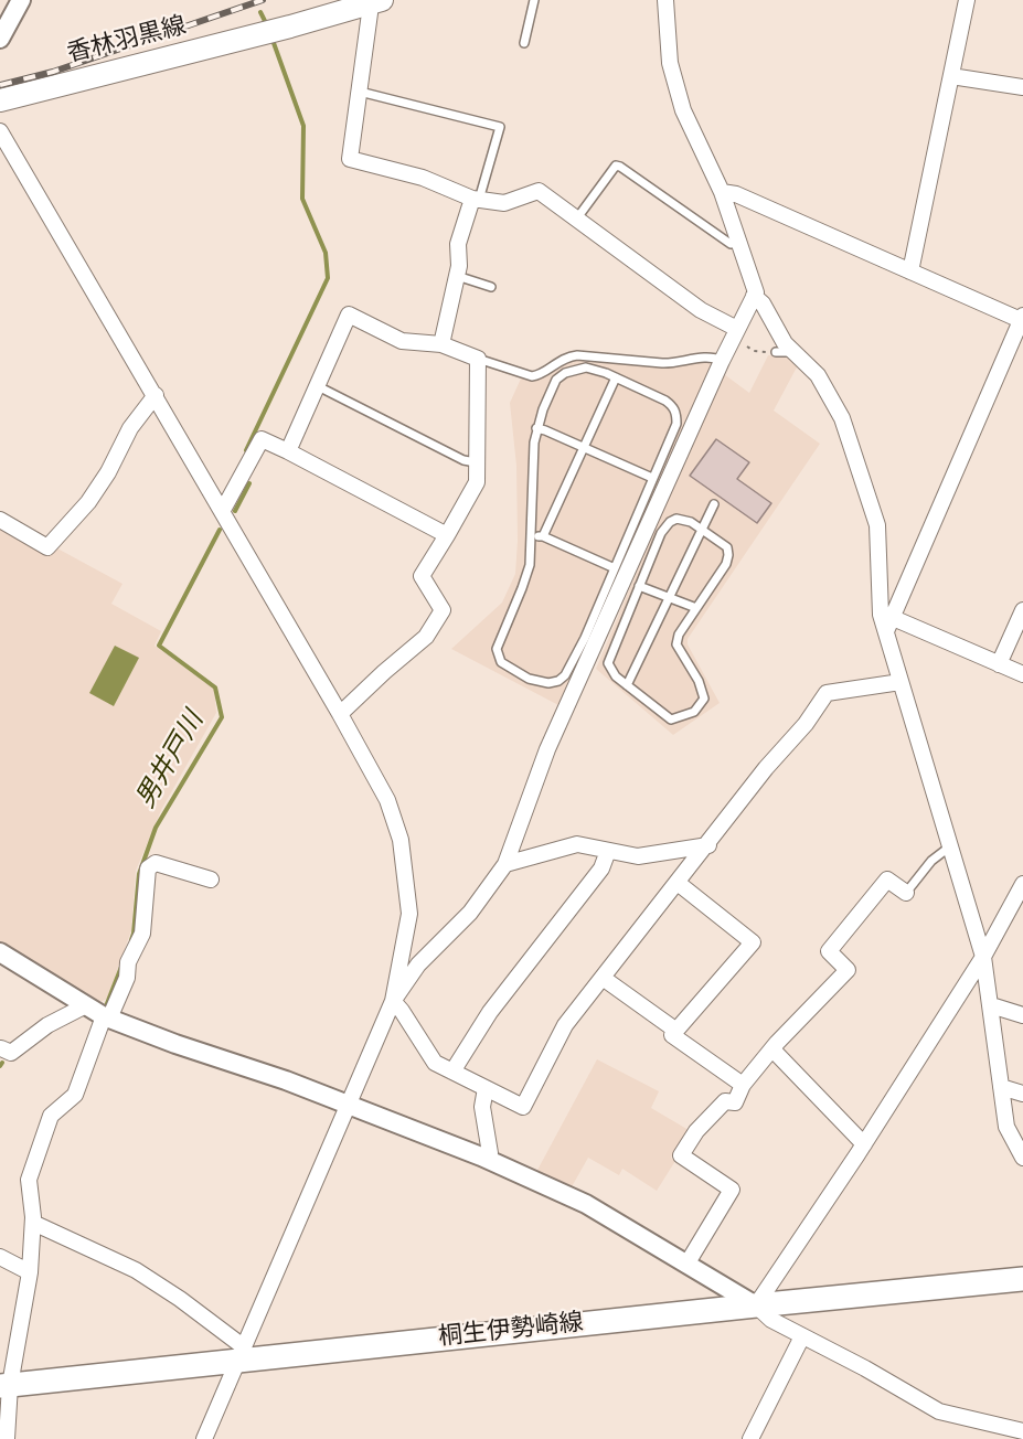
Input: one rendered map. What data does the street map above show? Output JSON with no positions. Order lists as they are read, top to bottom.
{
  "streets": {
    "main road": ["香林羽黒線", "桐生伊勢崎線"]
  },
  "water": ["男井戸川"]
}
